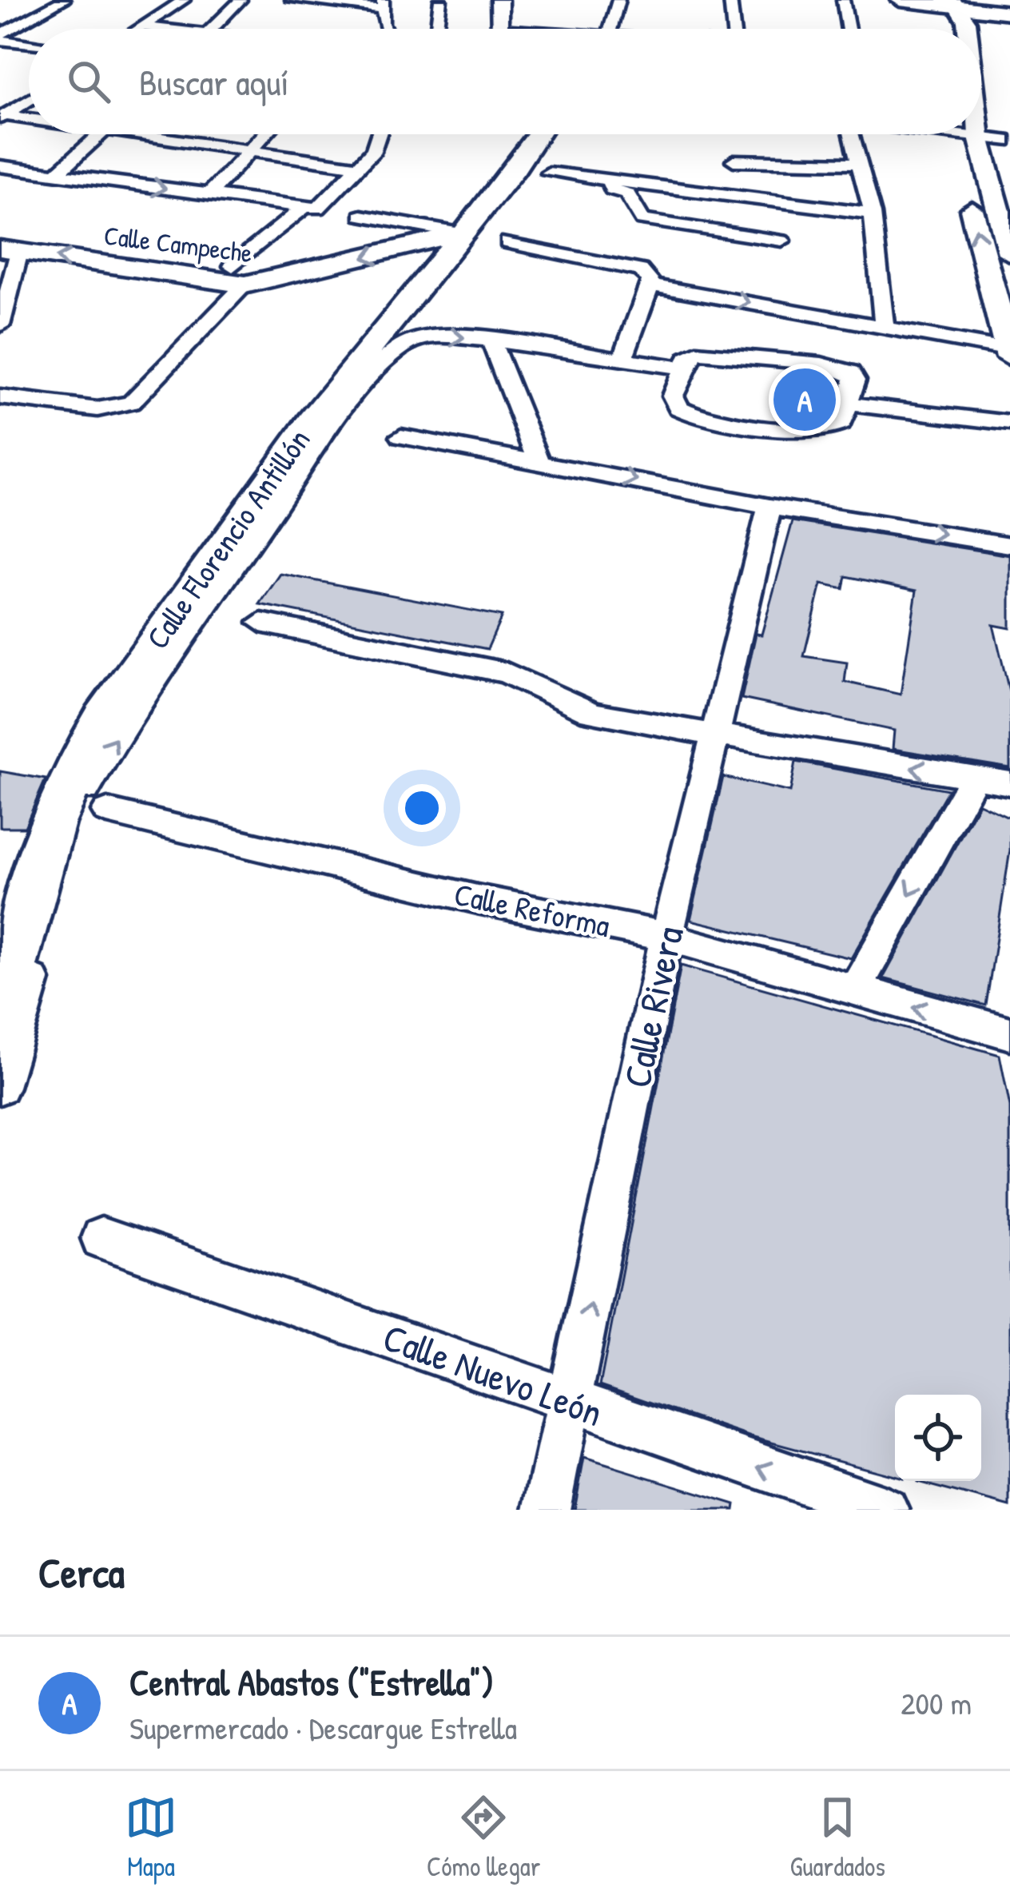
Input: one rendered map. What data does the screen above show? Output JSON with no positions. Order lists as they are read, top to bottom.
{
  "streets": {
    "street": [
      "Calle Campeche",
      "Calle Florencio Antillón",
      "Calle Reforma",
      "Calle Rivera",
      "Calle Nuevo León"
    ]
  },
  "crossings": [
    ["Calle Campeche", "Calle Florencio Antillón"],
    ["Calle Reforma", "Calle Rivera"],
    ["Calle Rivera", "Calle Nuevo León"]
  ],
  "one_way": ["Calle Rivera", "Calle Nuevo León"],
  "page": {
    "search": "Buscar aquí",
    "pins": "A",
    "heading": "Cerca",
    "list": [
      {
        "mark": "A",
        "name": "Central Abastos (\"Estrella\")",
        "note": "Supermercado · Descargue Estrella",
        "value": "200 m"
      }
    ],
    "nav": ["Mapa", "Cómo llegar", "Guardados"]
  }
}
